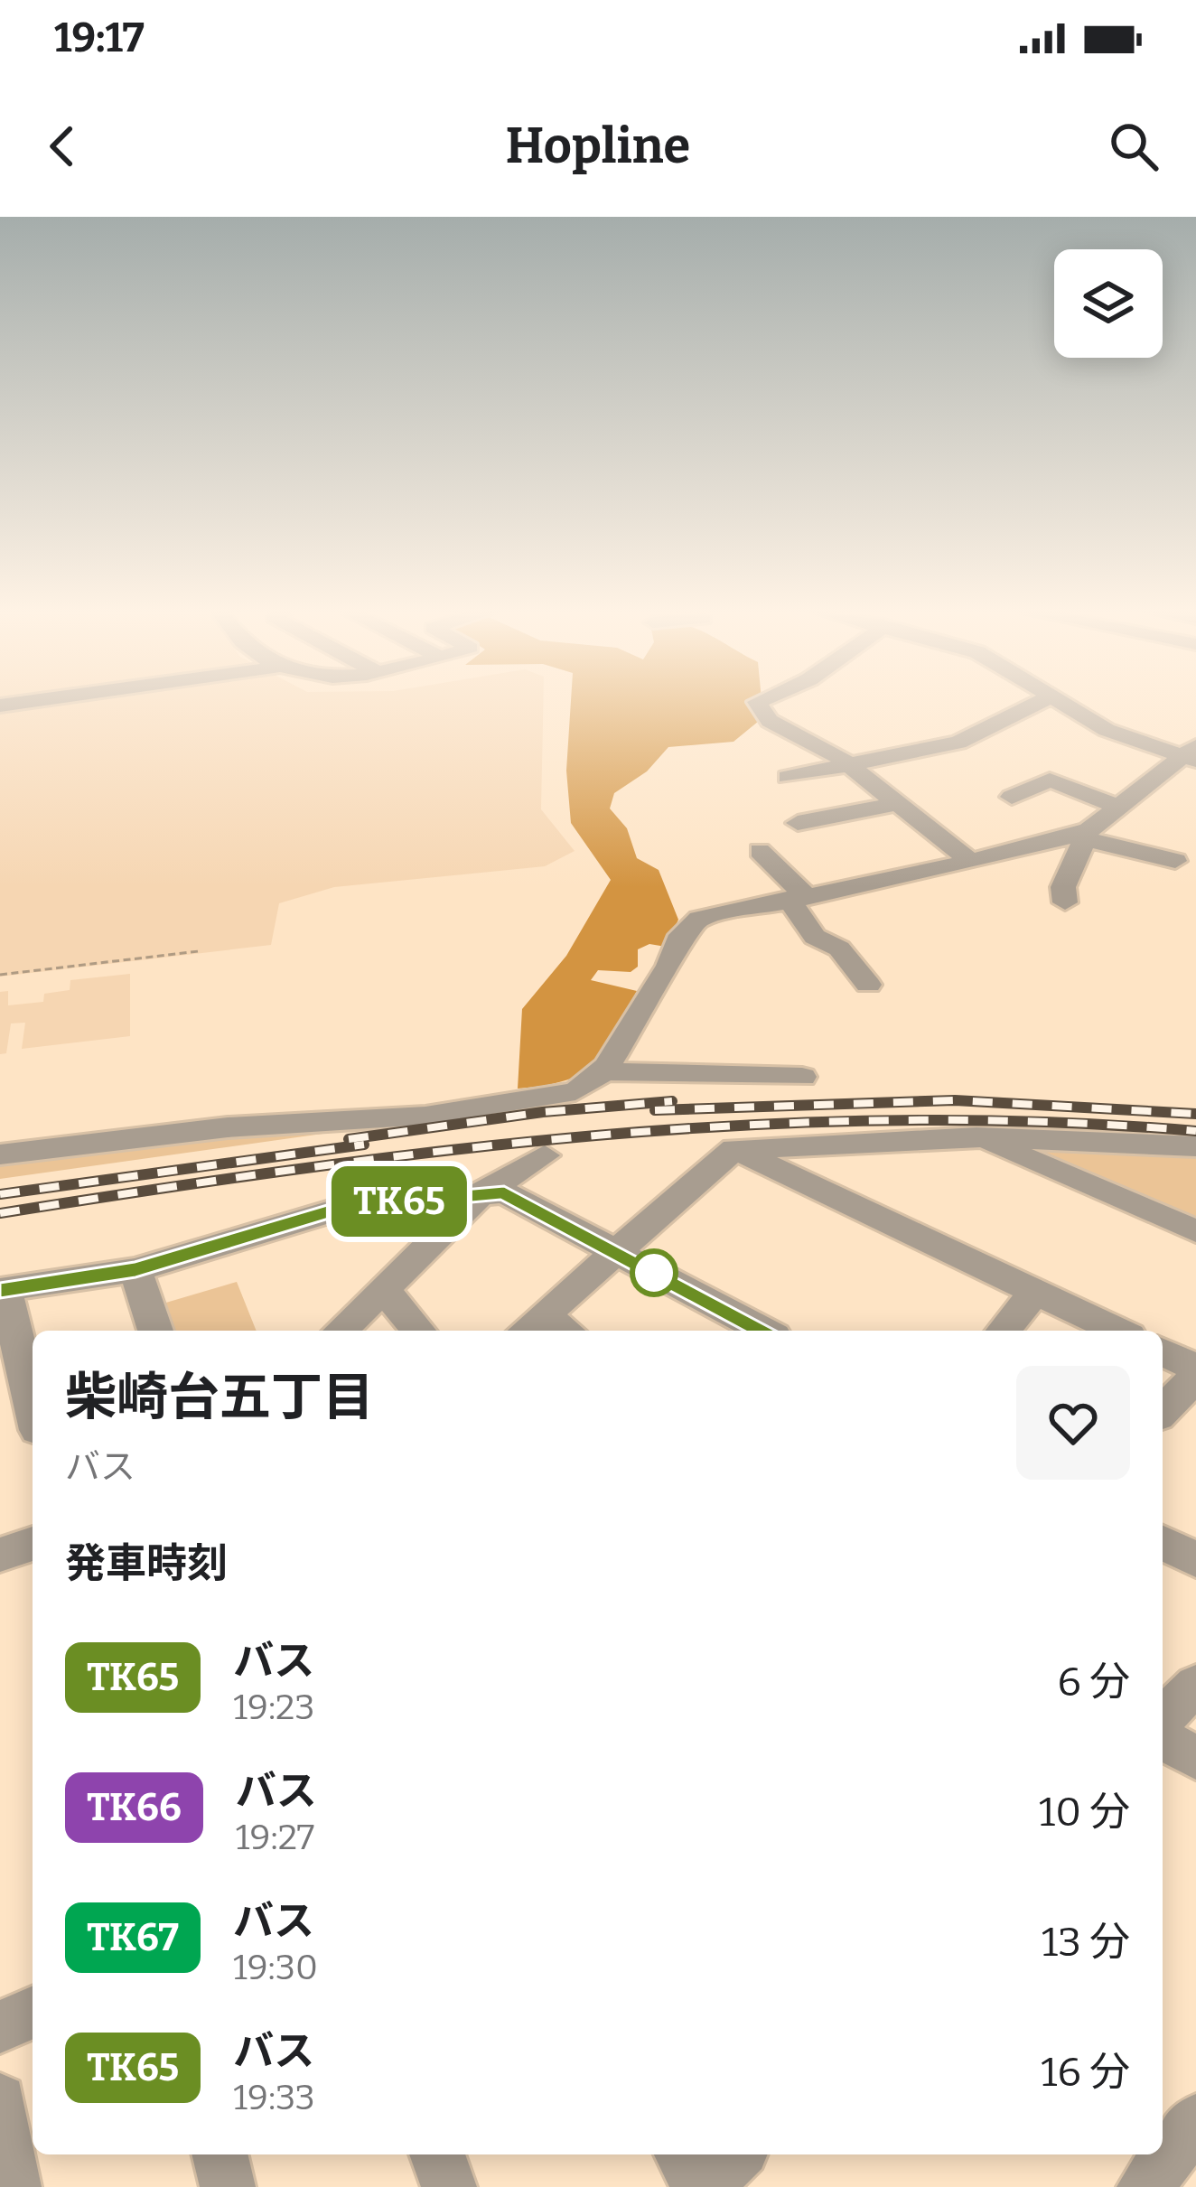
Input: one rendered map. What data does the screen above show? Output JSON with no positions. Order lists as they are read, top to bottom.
{
  "lines": ["bus line TK65"],
  "page": {
    "status": "19:17",
    "header": "Hopline",
    "on_map": "TK65",
    "heading": [
      ["柴崎台五丁目", "バス"],
      "発車時刻"
    ],
    "list": [
      {
        "mark": "TK65",
        "name": "バス",
        "note": "19:23",
        "value": "6 分"
      },
      {
        "mark": "TK66",
        "name": "バス",
        "note": "19:27",
        "value": "10 分"
      },
      {
        "mark": "TK67",
        "name": "バス",
        "note": "19:30",
        "value": "13 分"
      },
      {
        "mark": "TK65",
        "name": "バス",
        "note": "19:33",
        "value": "16 分"
      }
    ]
  }
}
